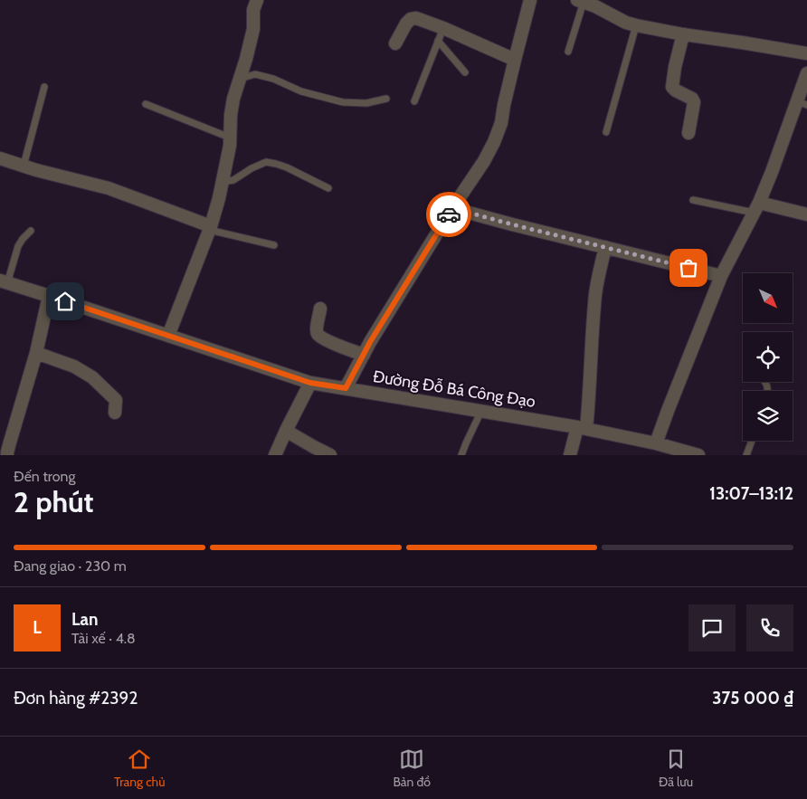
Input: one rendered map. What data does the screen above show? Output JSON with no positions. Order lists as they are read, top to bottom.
{
  "streets": {
    "street": ["Đường Đỗ Bá Công Đạo"]
  },
  "north": "bottom right",
  "page": {
    "heading": ["2 phút", "Đến trong", "13:07–13:12"],
    "panel": [
      "Lan",
      "Tài xế · 4.8",
      "Đơn hàng #2392",
      "375 000 ₫"
    ],
    "bar": "Đang giao · 230 m",
    "round": "L",
    "tabs": ["Trang chủ", "Bản đồ", "Đã lưu"]
  }
}
